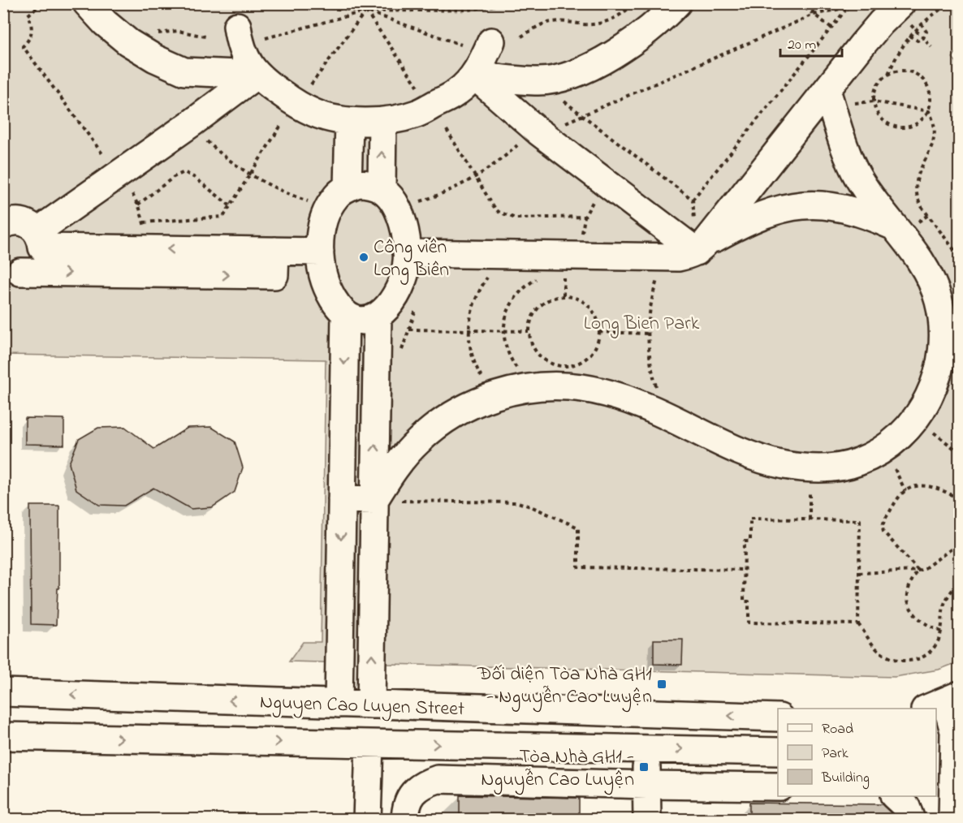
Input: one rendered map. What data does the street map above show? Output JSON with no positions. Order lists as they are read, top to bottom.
{
  "streets": {
    "street": ["Nguyen Cao Luyen Street"]
  },
  "parks": ["Long Bien Park"],
  "places": {
    "other": ["Công viên Long Biên"],
    "transit": ["Đối diện Tòa Nhà GH1 - Nguyễn Cao Luyện", "Tòa Nhà GH1 - Nguyễn Cao Luyện"]
  },
  "legend": ["Road", "Park", "Building"],
  "scale_bar": "20 m"
}
